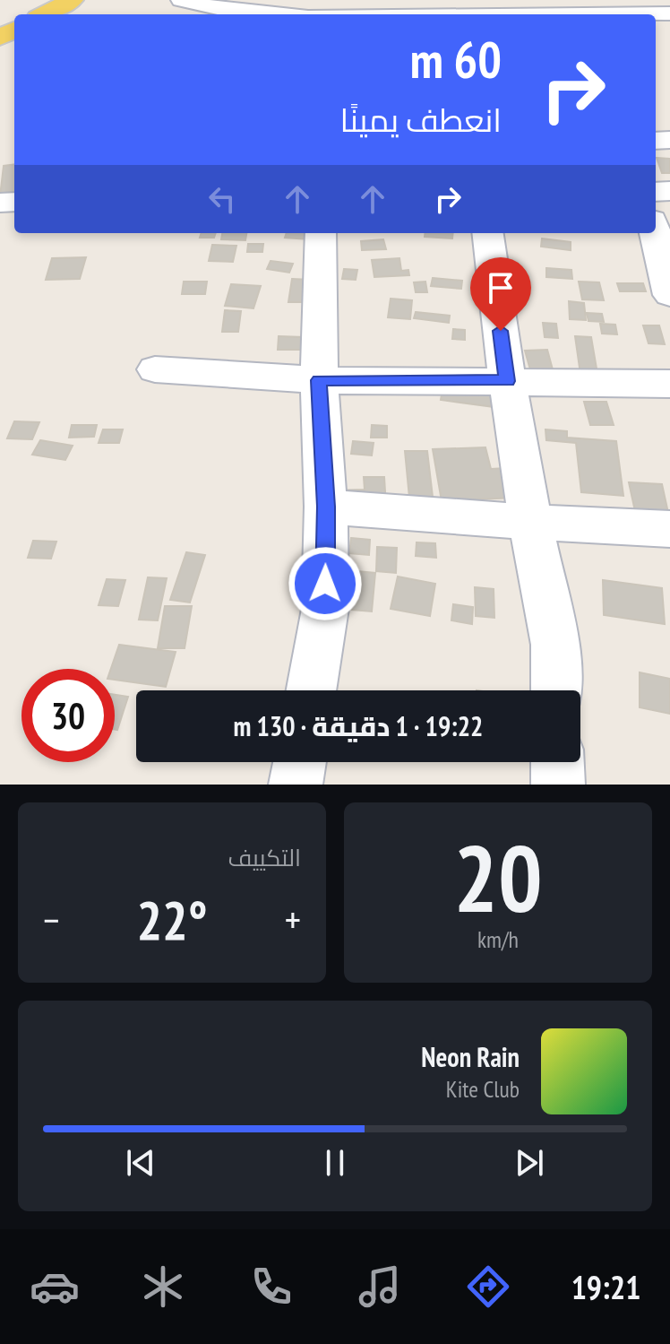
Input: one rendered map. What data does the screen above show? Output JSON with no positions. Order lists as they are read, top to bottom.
{
  "page": {
    "turn": ["60 m", "انعطف يمينًا"],
    "limit": "30",
    "trip": "19:22 · 1 دقيقة · 130 m",
    "tile": [
      ["20", "km/h"],
      "التكييف"
    ],
    "heat": ["−", "22°", "+"],
    "song": ["Neon Rain", "Kite Club"],
    "tabs": "19:21"
  }
}
